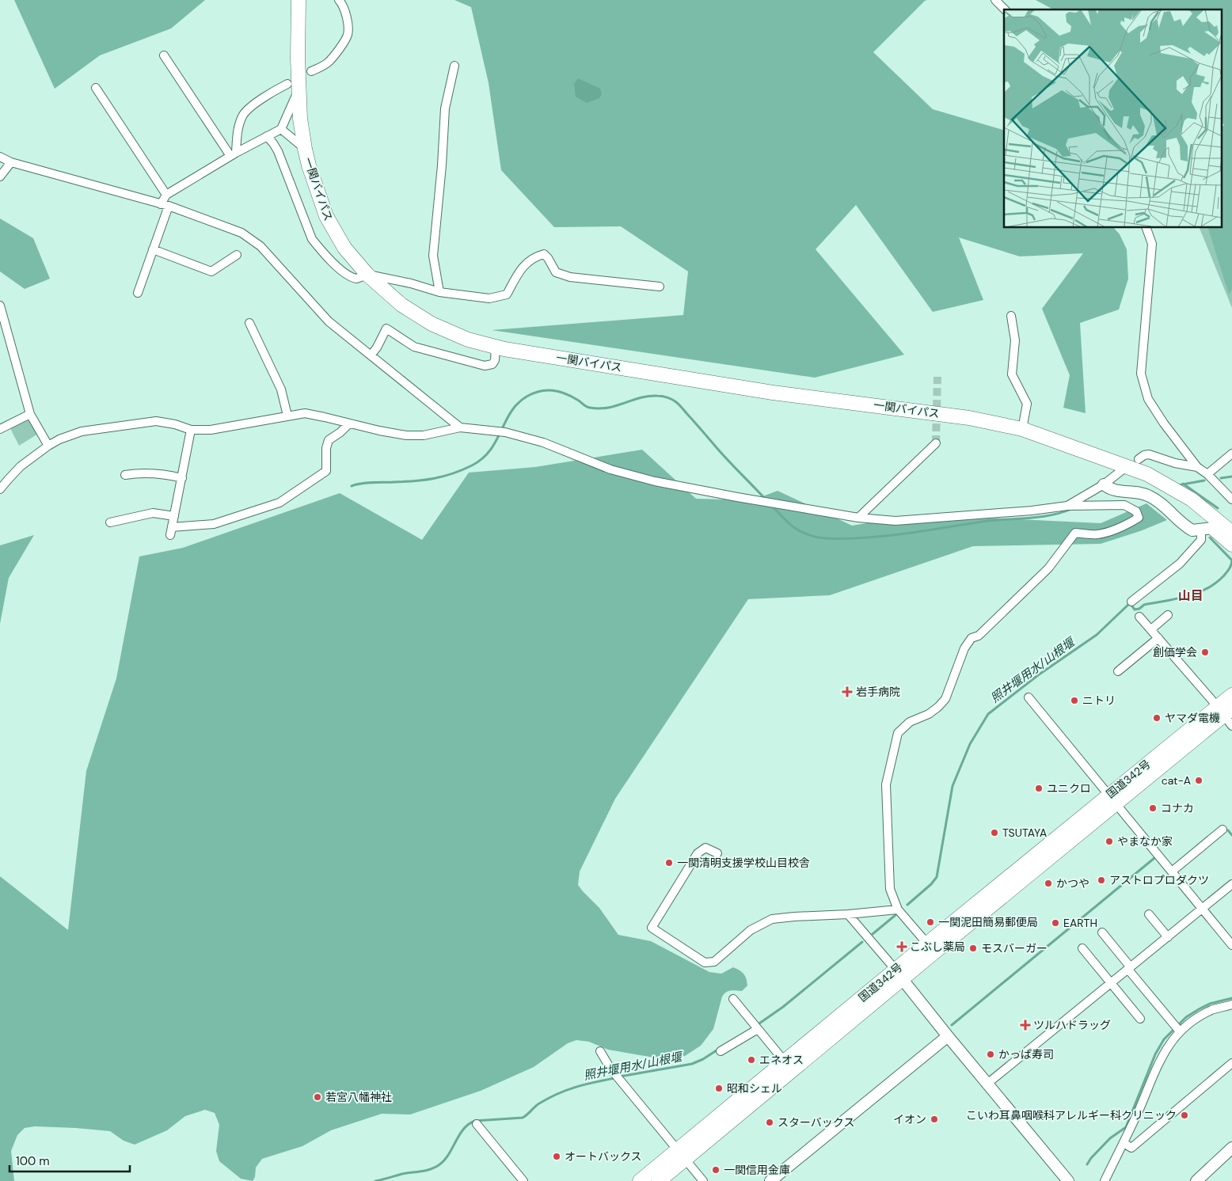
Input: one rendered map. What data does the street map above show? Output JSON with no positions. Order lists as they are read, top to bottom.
{
  "streets": {
    "highway": ["一関バイパス", "国道342号"]
  },
  "districts": ["山目"],
  "water": ["照井堰用水/山根堰"],
  "places": {
    "other": [
      "創価学会",
      "ニトリ",
      "ヤマダ電機",
      "cat-A",
      "ユニクロ",
      "コナカ",
      "TSUTAYA",
      "やまなか家",
      "一関清明支援学校山目校舎",
      "アストロプロダクツ",
      "かつや",
      "一関泥田簡易郵便局",
      "EARTH",
      "モスバーガー",
      "かっぱ寿司",
      "エネオス",
      "昭和シェル",
      "若宮八幡神社",
      "こいわ耳鼻咽喉科アレルギー科クリニック",
      "イオン",
      "スターバックス",
      "オートバックス",
      "一関信用金庫"
    ],
    "health": ["岩手病院", "こぶし薬局", "ツルハドラッグ"]
  },
  "scale_bar": "100 m"
}
